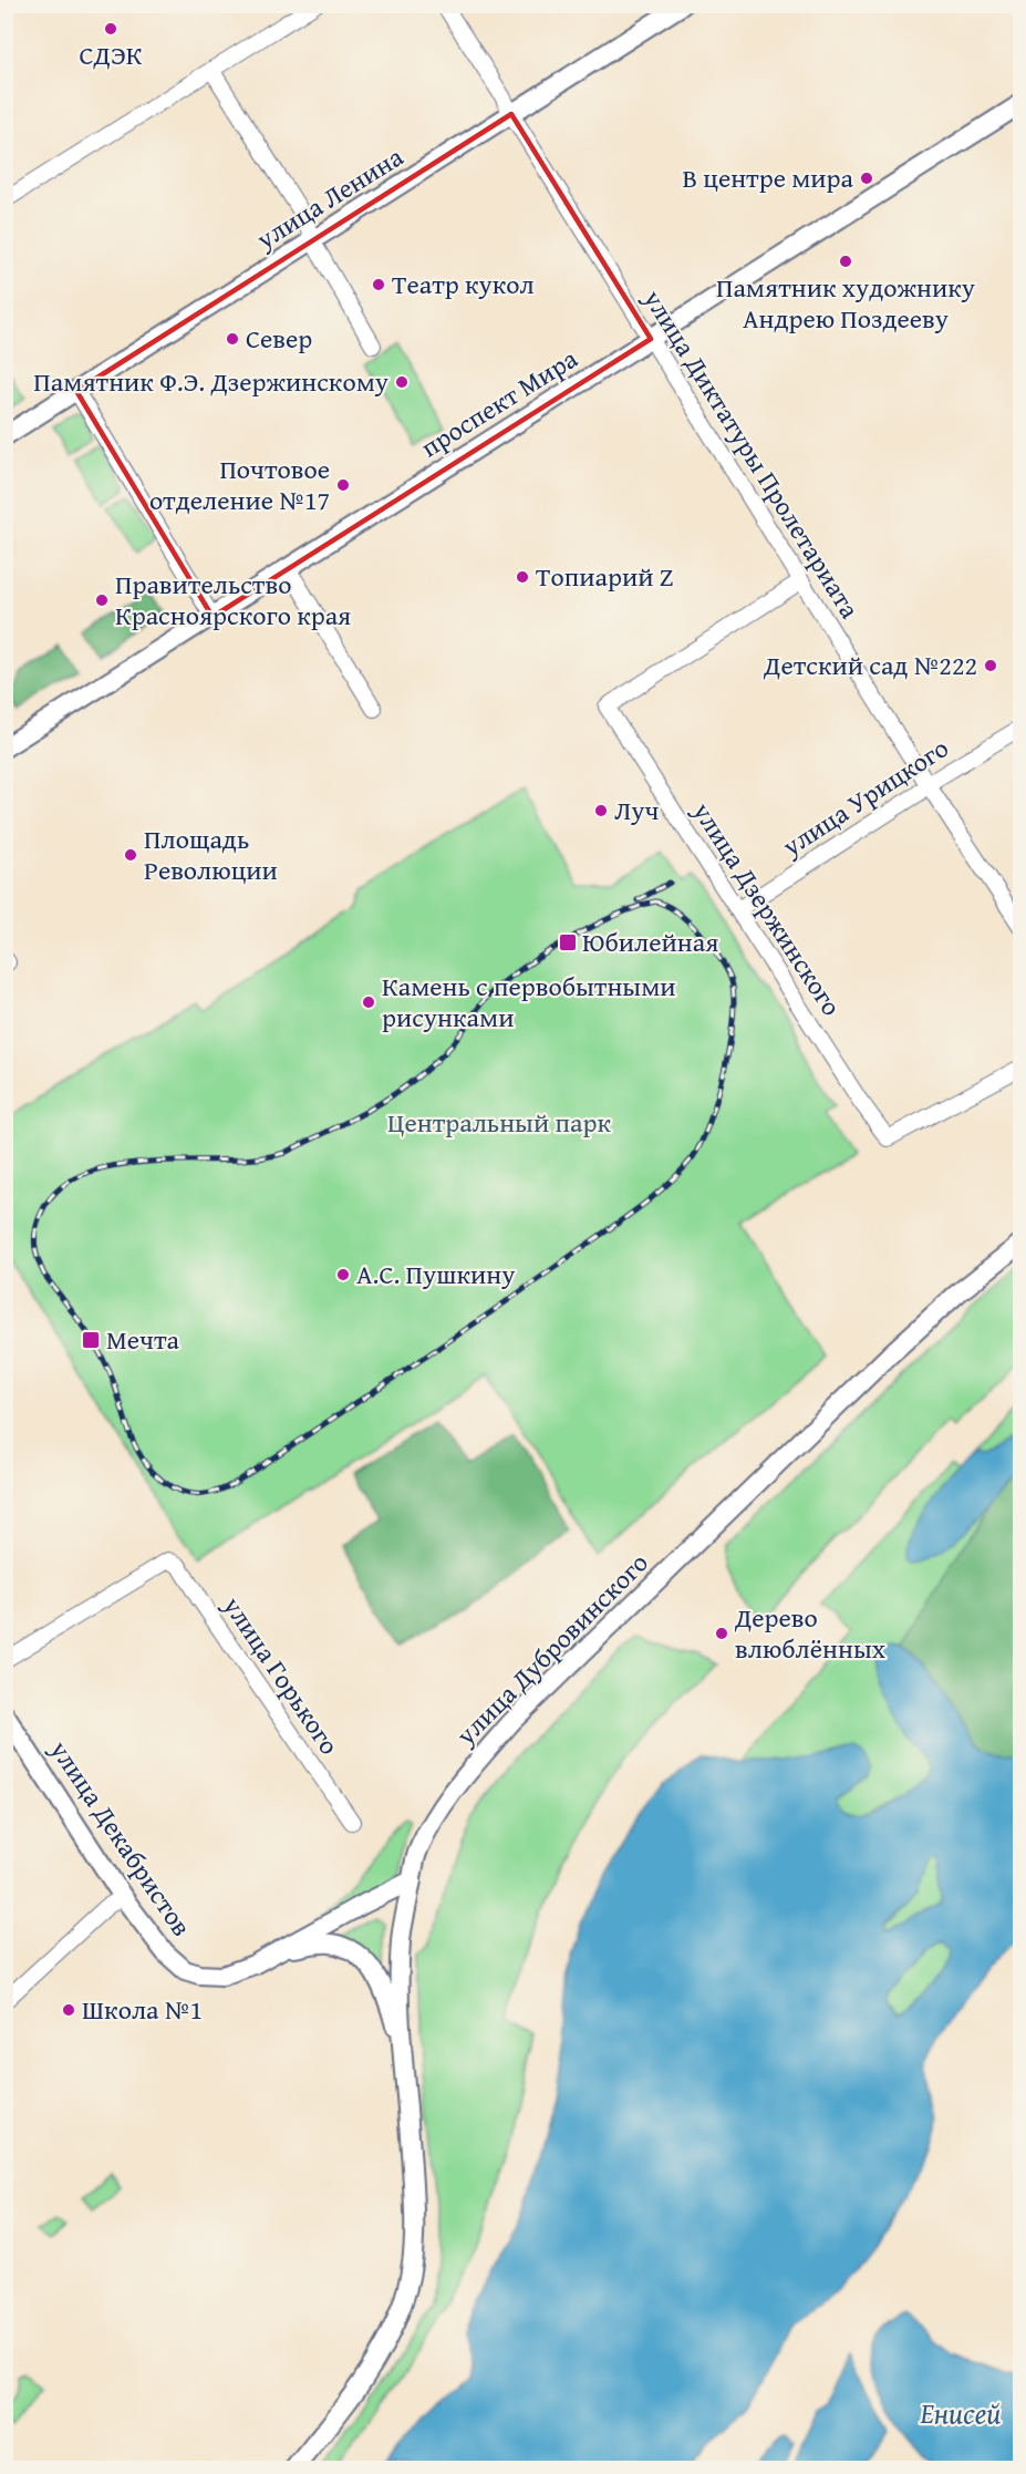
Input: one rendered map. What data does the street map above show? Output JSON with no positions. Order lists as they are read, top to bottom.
{
  "streets": {
    "main road": [
      "улица Ленина",
      "проспект Мира",
      "улица Дубровинского",
      "улица Декабристов"
    ],
    "street": [
      "улица Диктатуры Пролетариата",
      "улица Урицкого",
      "улица Дзержинского",
      "улица Горького"
    ]
  },
  "crossings": [
    ["улица Ленина", "улица Диктатуры Пролетариата"],
    ["проспект Мира", "улица Диктатуры Пролетариата"],
    ["улица Диктатуры Пролетариата", "улица Урицкого"],
    ["улица Диктатуры Пролетариата", "улица Дзержинского"],
    ["улица Урицкого", "улица Дзержинского"],
    ["улица Дубровинского", "улица Декабристов"]
  ],
  "water": ["Енисей"],
  "parks": ["Центральный парк"],
  "places": {
    "other": [
      "СДЭК",
      "В центре мира",
      "Памятник художнику Андрею Поздееву",
      "Театр кукол",
      "Север",
      "Памятник Ф.Э. Дзержинскому",
      "Почтовое отделение №17",
      "Топиарий Z",
      "Правительство Красноярского края",
      "Детский сад №222",
      "Луч",
      "Площадь Революции",
      "Камень с первобытными рисунками",
      "А.С. Пушкину",
      "Дерево влюблённых",
      "Школа №1"
    ],
    "transit": ["Юбилейная", "Мечта"]
  }
}
